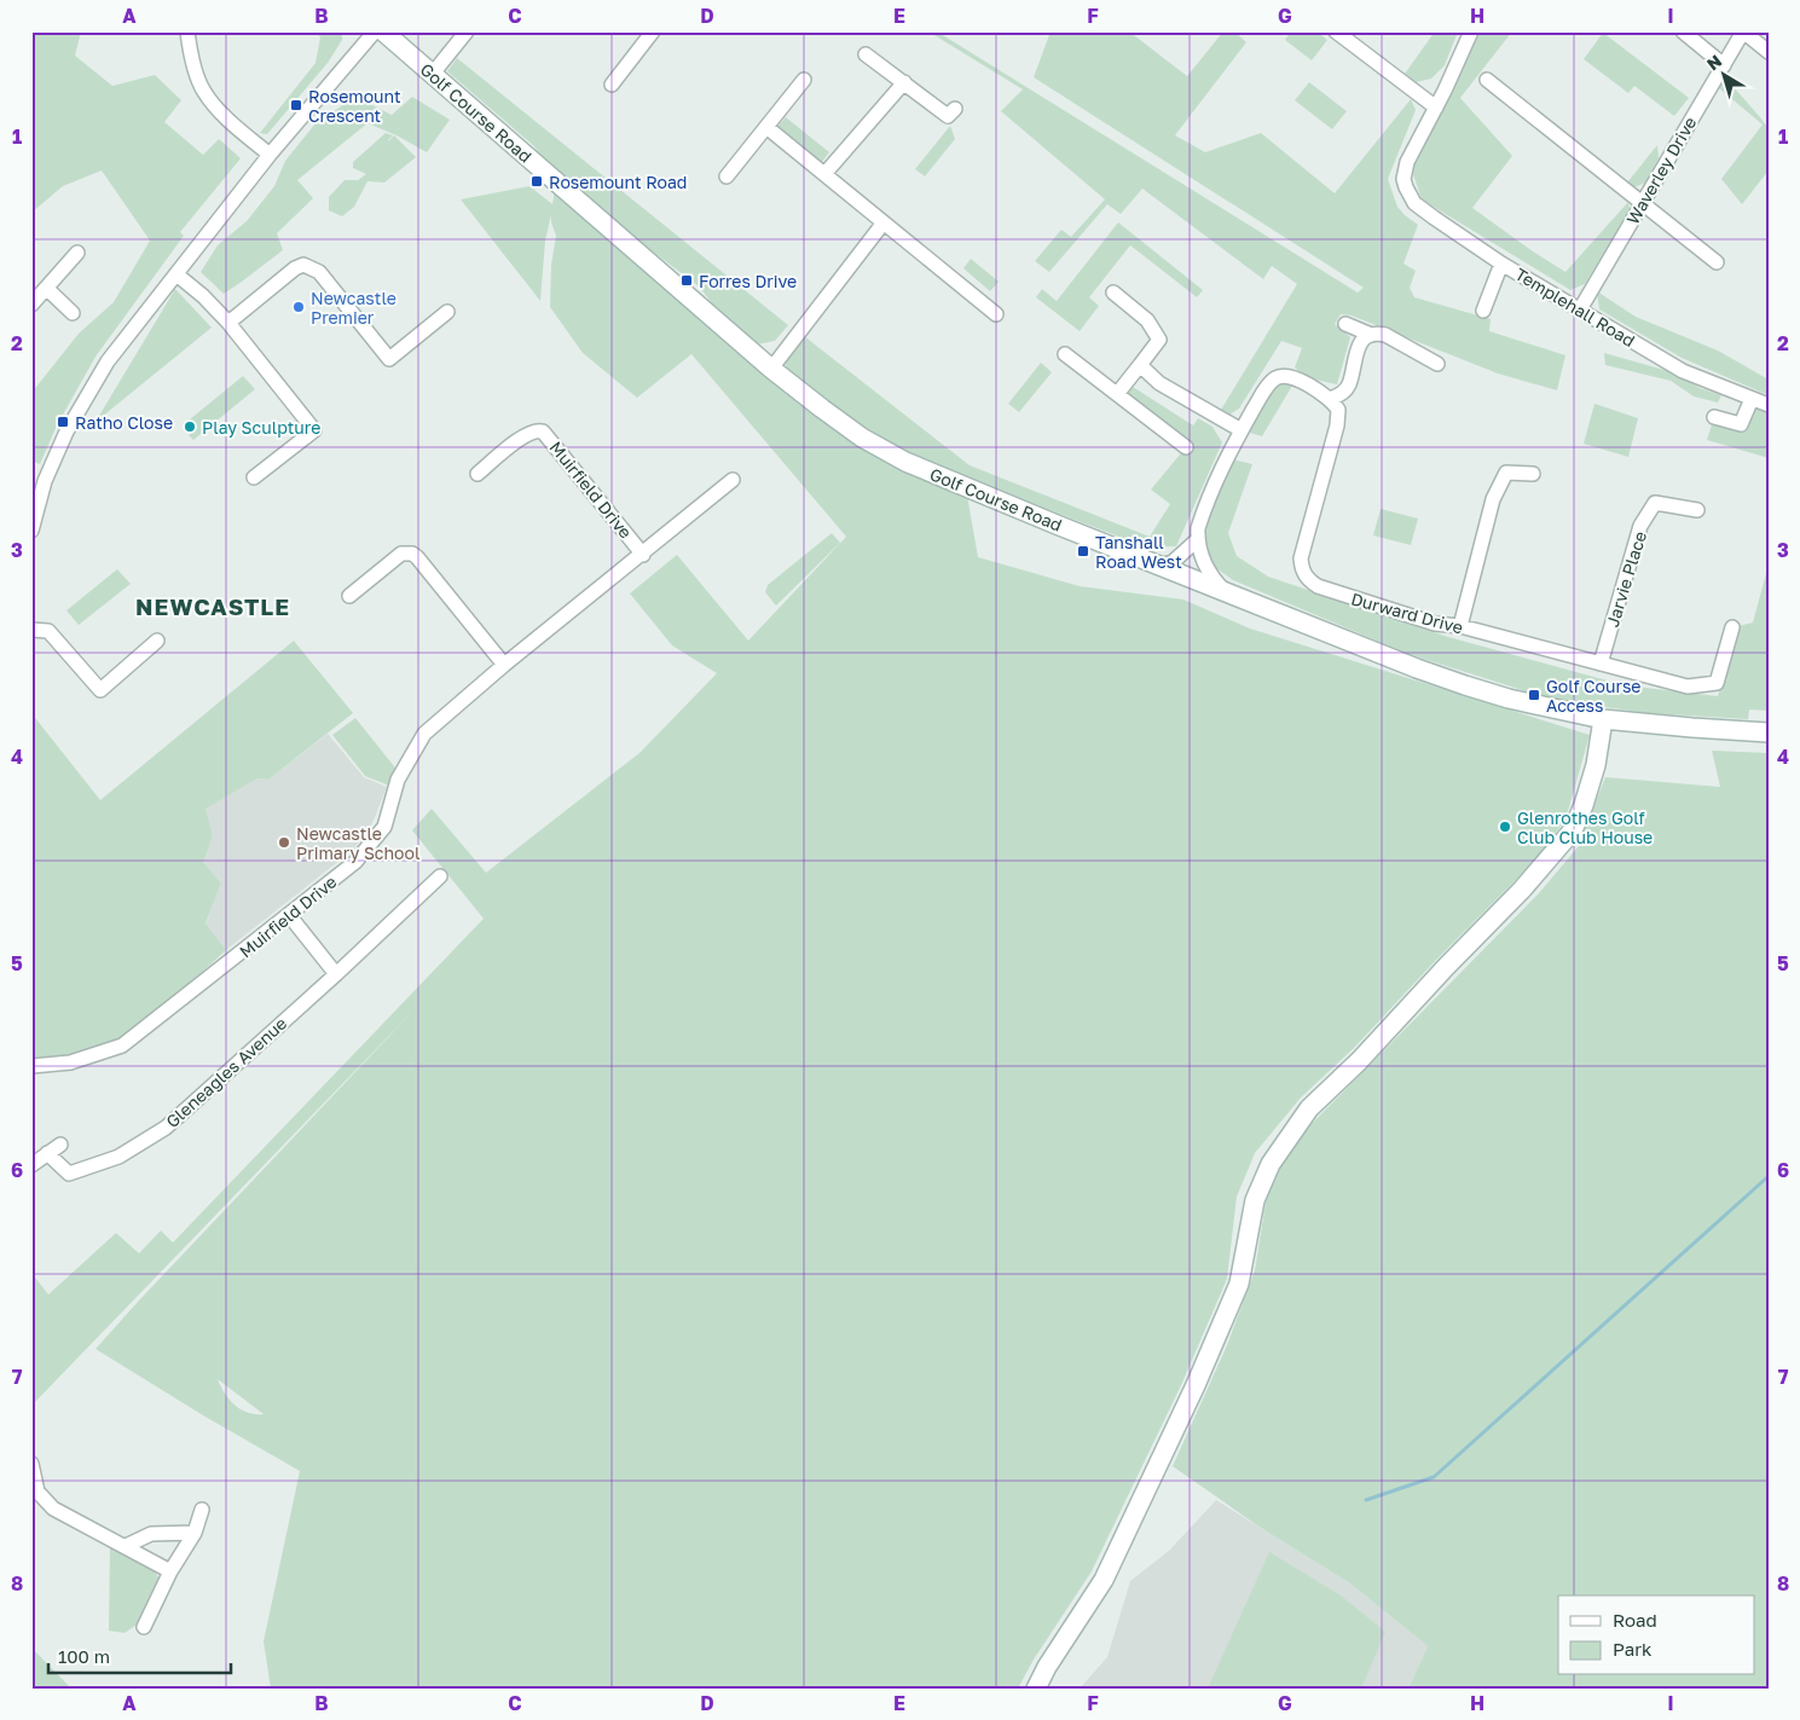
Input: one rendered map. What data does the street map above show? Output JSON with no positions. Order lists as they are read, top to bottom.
{
  "streets": {
    "street": [
      "Golf Course Road",
      "Waverley Drive",
      "Templehall Road",
      "Muirfield Drive",
      "Jarvie Place",
      "Durward Drive",
      "Gleneagles Avenue"
    ]
  },
  "crossings": [
    ["Waverley Drive", "Templehall Road"],
    ["Jarvie Place", "Durward Drive"]
  ],
  "districts": ["NEWCASTLE"],
  "places": {
    "transit": [
      "Rosemount Crescent",
      "Rosemount Road",
      "Forres Drive",
      "Ratho Close",
      "Tanshall Road West",
      "Golf Course Access"
    ],
    "other": [
      "Newcastle Premier",
      "Play Sculpture",
      "Glenrothes Golf Club Club House",
      "Newcastle Primary School"
    ]
  },
  "legend": ["Road", "Park"],
  "scale_bar": "100 m",
  "north": "top left",
  "grid": {
    "columns": [
      "A",
      "B",
      "C",
      "D",
      "E",
      "F",
      "G",
      "H",
      "I"
    ],
    "rows": [
      "1",
      "2",
      "3",
      "4",
      "5",
      "6",
      "7",
      "8"
    ]
  }
}
